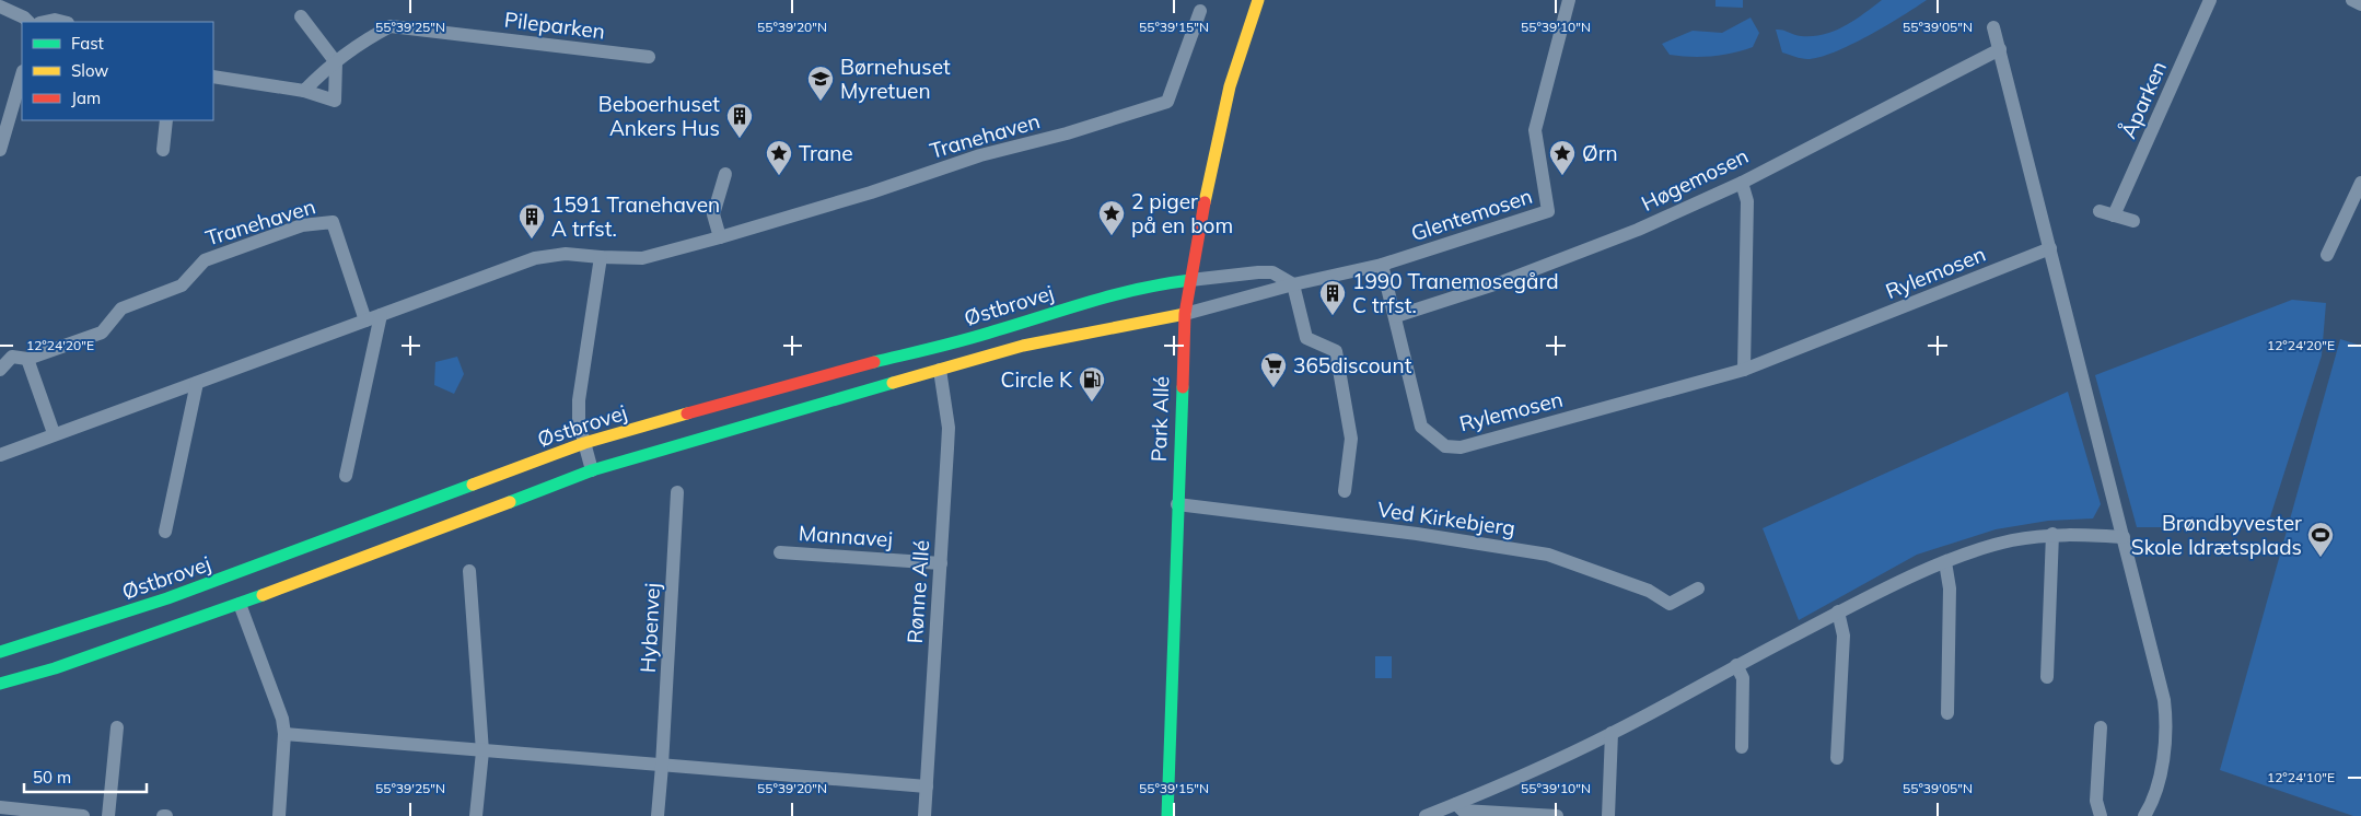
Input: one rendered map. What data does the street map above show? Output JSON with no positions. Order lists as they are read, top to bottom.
{
  "streets": {
    "street": [
      "Pileparken",
      "Åparken",
      "Tranehaven",
      "Høgemosen",
      "Glentemosen",
      "Rylemosen",
      "Østbrovej",
      "Park Allé",
      "Ved Kirkebjerg",
      "Mannavej",
      "Rønne Allé",
      "Hybenvej"
    ]
  },
  "crossings": [
    ["Høgemosen", "Rylemosen"],
    ["Glentemosen", "Rylemosen"],
    ["Glentemosen", "Østbrovej"],
    ["Glentemosen", "Park Allé"],
    ["Østbrovej", "Park Allé"],
    ["Østbrovej", "Rønne Allé"],
    ["Park Allé", "Ved Kirkebjerg"],
    ["Mannavej", "Rønne Allé"]
  ],
  "places": {
    "school or university": ["Børnehuset Myretuen"],
    "building": ["Beboerhuset Ankers Hus", "1591 Tranehaven A trfst.", "1990 Tranemosegård C trfst."],
    "place": ["Trane", "Ørn", "2 piger på en bom"],
    "supermarket": ["365discount"],
    "fuel station": ["Circle K"],
    "sports": ["Brøndbyvester Skole Idrætsplads"]
  },
  "legend": ["Fast", "Slow", "Jam"],
  "scale_bar": "50 m",
  "coordinates": [
    "55°39'25\"N",
    "55°39'20\"N",
    "55°39'15\"N",
    "55°39'10\"N",
    "55°39'05\"N",
    "12°24'20\"E",
    "12°24'10\"E"
  ]
}
